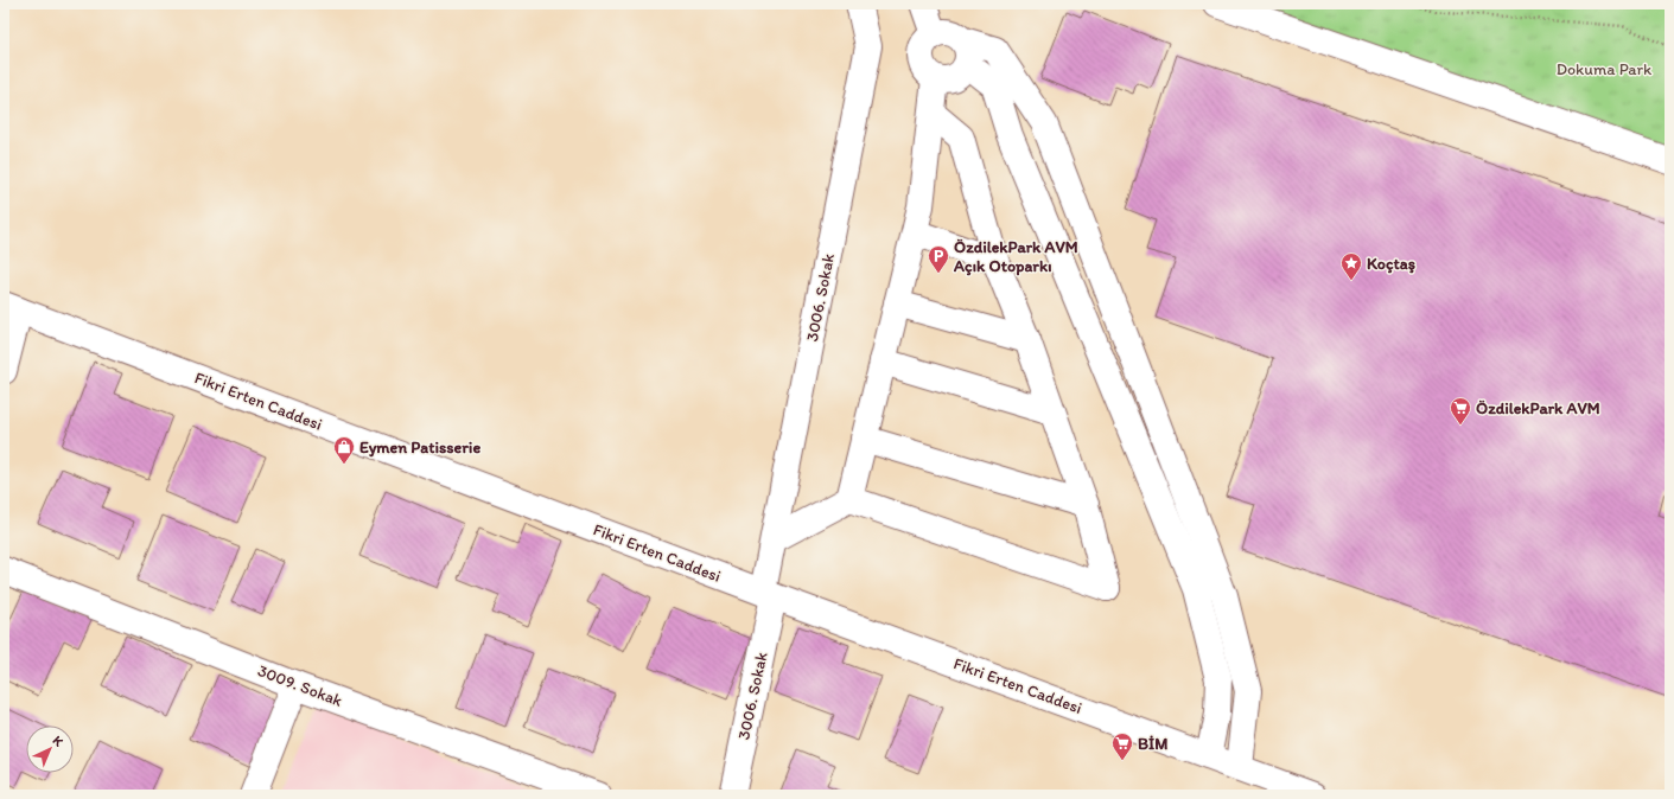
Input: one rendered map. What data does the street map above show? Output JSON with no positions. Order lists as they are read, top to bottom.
{
  "streets": {
    "street": ["3006. Sokak", "Fikri Erten Caddesi", "3009. Sokak"]
  },
  "crossings": [
    ["3006. Sokak", "Fikri Erten Caddesi"]
  ],
  "parks": ["Dokuma Park"],
  "places": {
    "parking": ["ÖzdilekPark AVM Açık Otoparkı"],
    "place": ["Koçtaş"],
    "supermarket": ["ÖzdilekPark AVM", "BİM"],
    "shop": ["Eymen Patisserie"]
  },
  "north": "top right"
}
